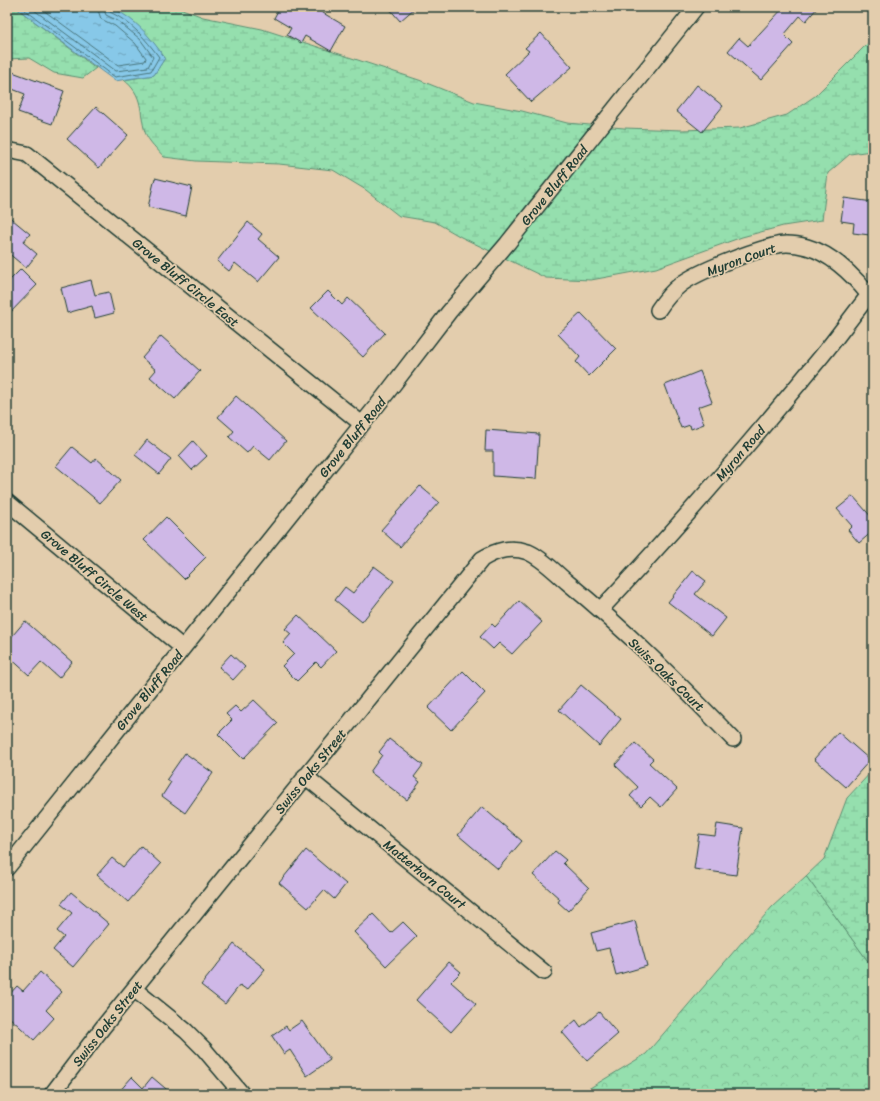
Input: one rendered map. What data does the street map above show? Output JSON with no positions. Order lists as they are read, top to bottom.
{
  "streets": {
    "street": [
      "Grove Bluff Road",
      "Myron Court",
      "Grove Bluff Circle East",
      "Myron Road",
      "Grove Bluff Circle West",
      "Swiss Oaks Court",
      "Swiss Oaks Street",
      "Matterhorn Court"
    ]
  },
  "crossings": [
    ["Grove Bluff Road", "Grove Bluff Circle East"],
    ["Grove Bluff Road", "Grove Bluff Circle West"],
    ["Myron Court", "Myron Road"],
    ["Myron Road", "Swiss Oaks Court"],
    ["Myron Road", "Swiss Oaks Street"],
    ["Swiss Oaks Court", "Swiss Oaks Street"],
    ["Swiss Oaks Street", "Matterhorn Court"]
  ]
}
